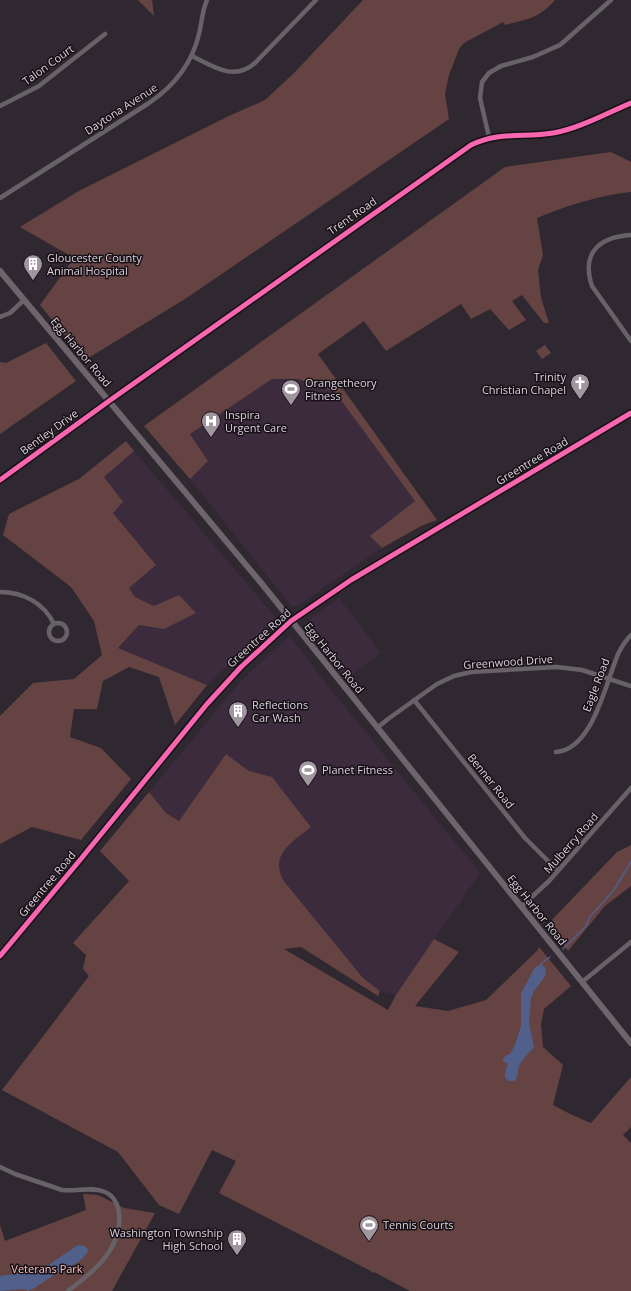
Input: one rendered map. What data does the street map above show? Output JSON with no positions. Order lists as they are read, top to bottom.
{
  "streets": {
    "main road": ["Egg Harbor Road", "Greentree Road"],
    "street": [
      "Talon Court",
      "Daytona Avenue",
      "Trent Road",
      "Bentley Drive",
      "Greenwood Drive",
      "Eagle Road",
      "Benner Road",
      "Mulberry Road"
    ]
  },
  "crossings": [
    ["Trent Road", "Egg Harbor Road"],
    ["Trent Road", "Bentley Drive"],
    ["Egg Harbor Road", "Bentley Drive"],
    ["Egg Harbor Road", "Greentree Road"],
    ["Egg Harbor Road", "Greenwood Drive"],
    ["Egg Harbor Road", "Mulberry Road"],
    ["Greenwood Drive", "Eagle Road"],
    ["Greenwood Drive", "Benner Road"],
    ["Benner Road", "Mulberry Road"]
  ],
  "parks": ["Veterans Park"],
  "places": {
    "building": ["Gloucester County Animal Hospital", "Reflections Car Wash", "Washington Township High School"],
    "church": ["Trinity Christian Chapel"],
    "sports": ["Orangetheory Fitness", "Planet Fitness", "Tennis Courts"],
    "hospital": ["Inspira Urgent Care"]
  }
}
